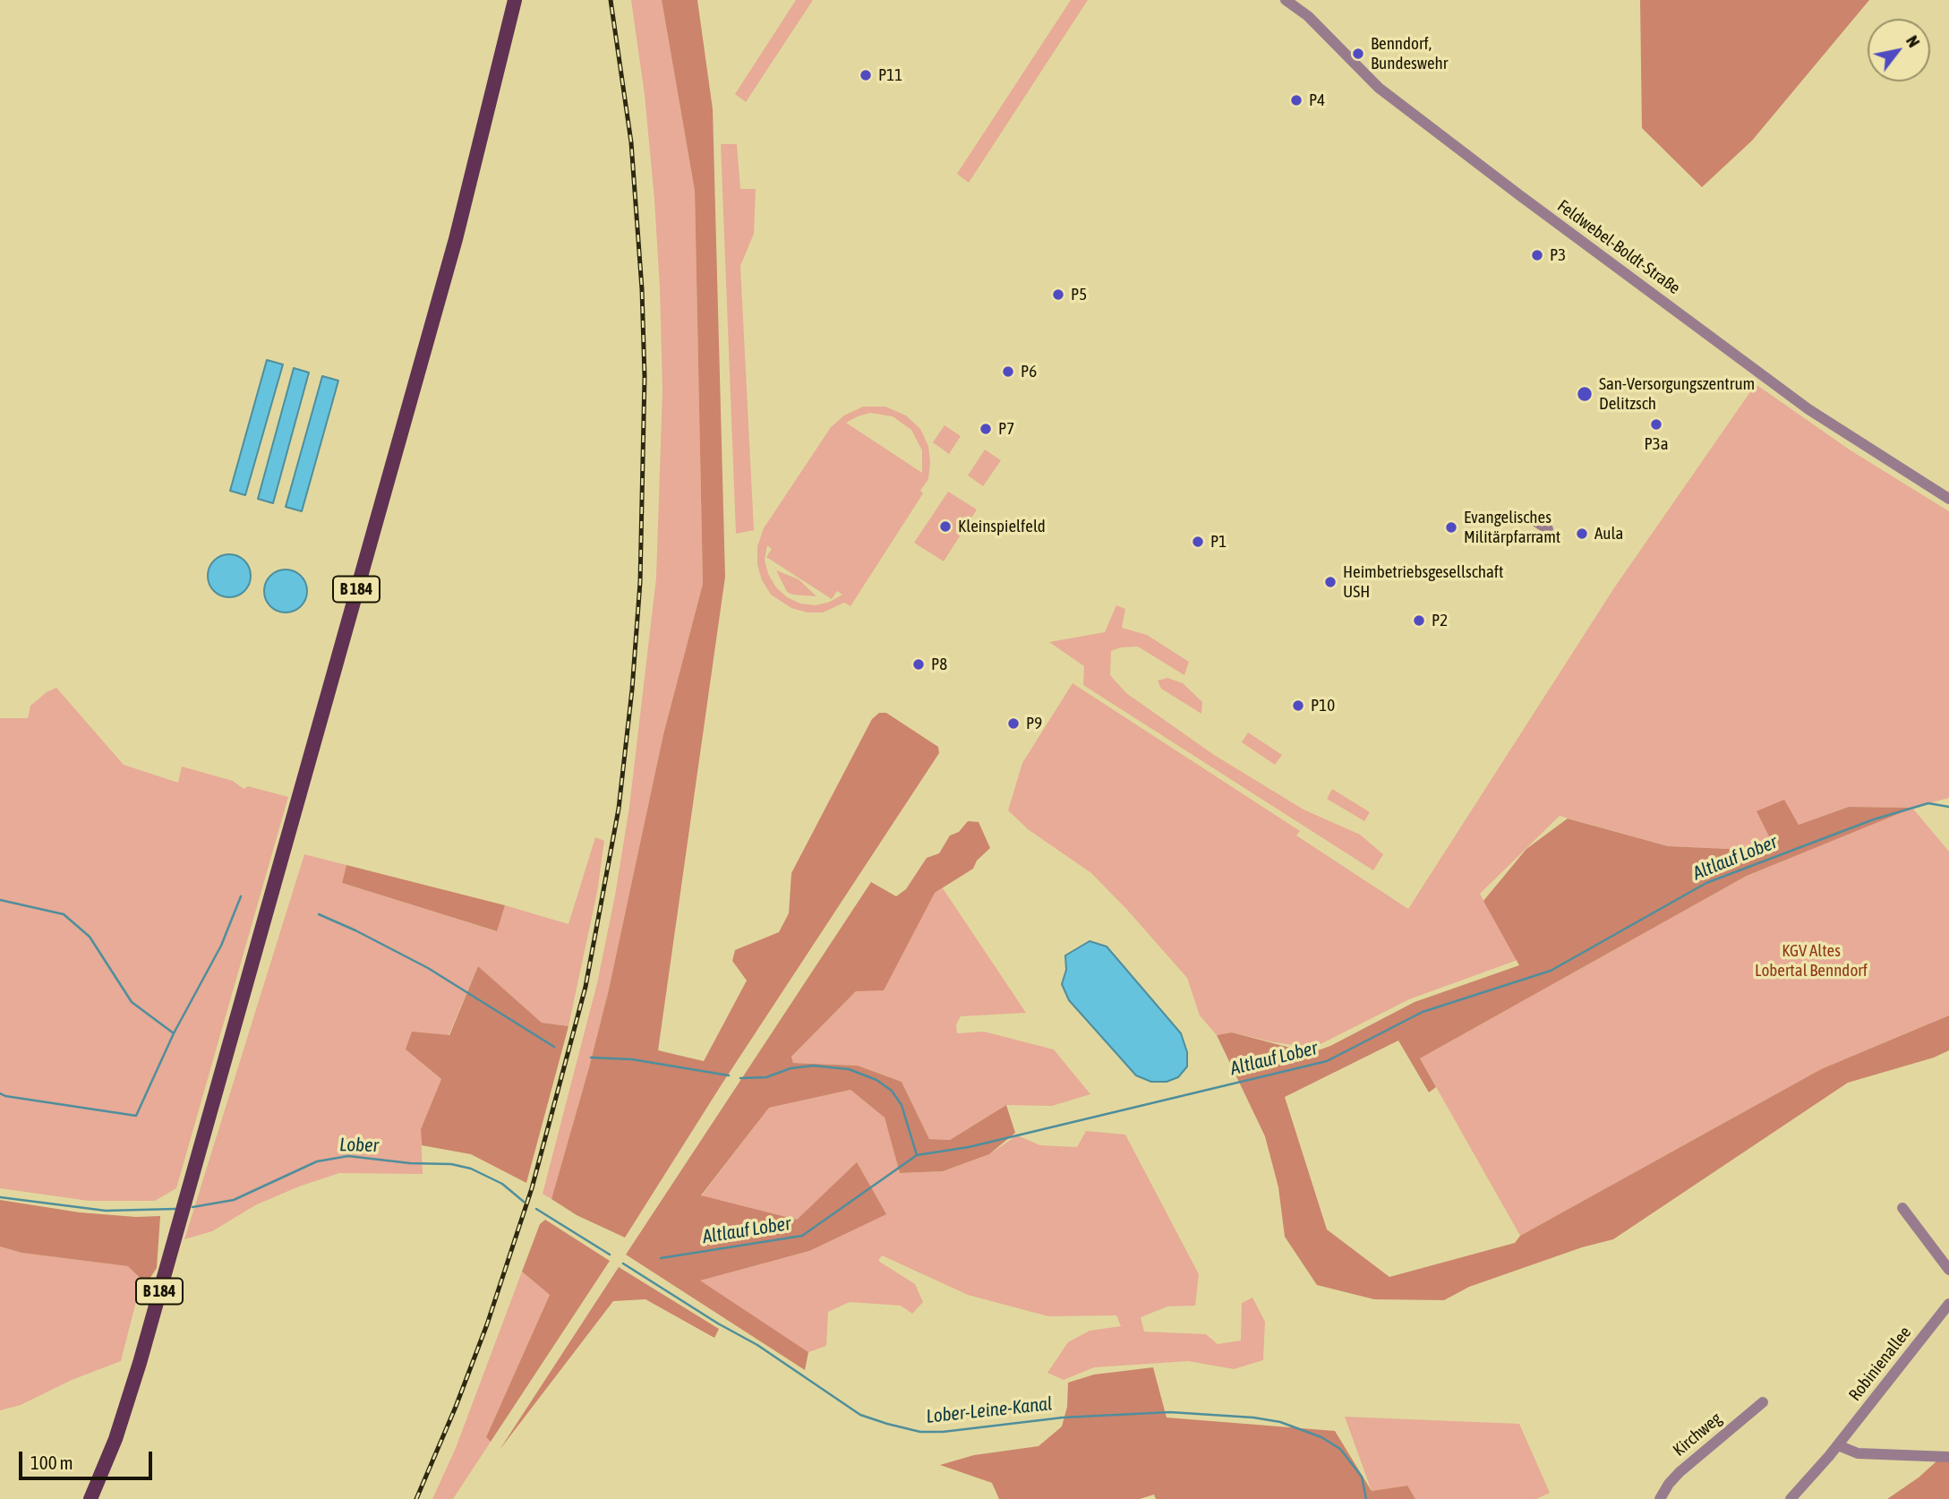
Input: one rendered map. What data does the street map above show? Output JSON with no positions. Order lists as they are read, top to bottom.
{
  "streets": {
    "main road": ["B 184"],
    "street": ["Feldwebel-Boldt-Straße", "Robinienallee", "Kirchweg"]
  },
  "water": ["Altlauf Lober", "Lober", "Lober-Leine-Kanal"],
  "parks": ["KGV Altes Lobertal Benndorf"],
  "places": [
    "Benndorf, Bundeswehr",
    "P11",
    "P4",
    "P3",
    "P5",
    "P6",
    "San-Versorgungszentrum Delitzsch",
    "P3a",
    "P7",
    "Kleinspielfeld",
    "Evangelisches Militärpfarramt",
    "Aula",
    "P1",
    "Heimbetriebsgesellschaft USH",
    "P2",
    "P8",
    "P10",
    "P9"
  ],
  "scale_bar": "100 m",
  "north": "top right"
}
